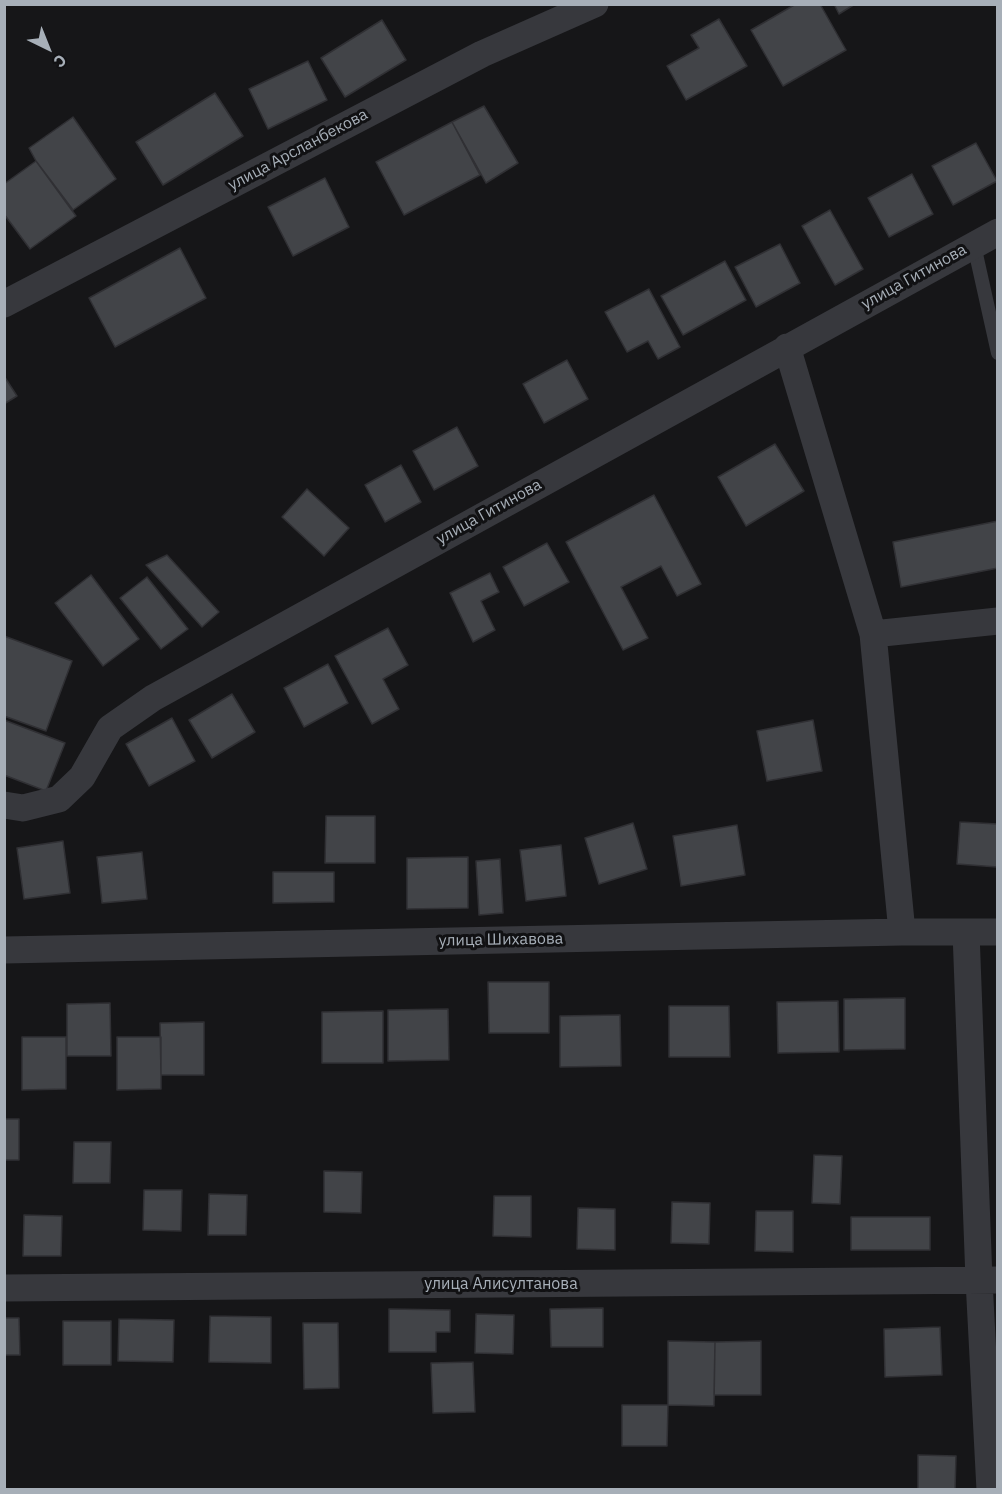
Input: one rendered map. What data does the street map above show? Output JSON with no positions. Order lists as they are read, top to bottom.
{
  "streets": {
    "street": [
      "улица Арсланбекова",
      "улица Гитинова",
      "улица Шихавова",
      "улица Алисултанова"
    ]
  },
  "north": "bottom right"
}
